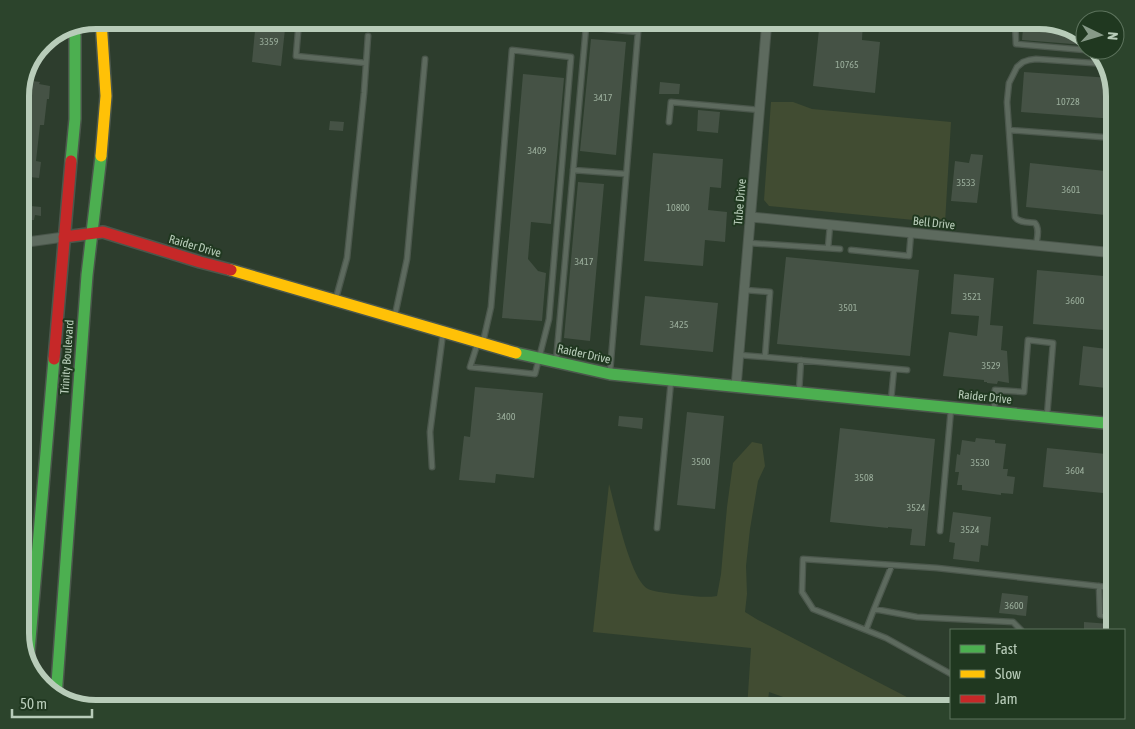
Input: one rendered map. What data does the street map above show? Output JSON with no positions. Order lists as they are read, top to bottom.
{
  "streets": {
    "main road": ["Raider Drive", "Trinity Boulevard"],
    "street": ["Tube Drive", "Bell Drive"]
  },
  "crossings": [
    ["Tube Drive", "Bell Drive"],
    ["Tube Drive", "Raider Drive"],
    ["Raider Drive", "Trinity Boulevard"]
  ],
  "house_numbers": [
    "3359",
    "10765",
    "3417",
    "10728",
    "3409",
    "3533",
    "3601",
    "10800",
    "3417",
    "3521",
    "3600",
    "3501",
    "3425",
    "3529",
    "3400",
    "3500",
    "3530",
    "3604",
    "3508",
    "3524",
    "3524",
    "3600"
  ],
  "legend": ["Fast", "Slow", "Jam"],
  "scale_bar": "50 m",
  "north": "right"
}
